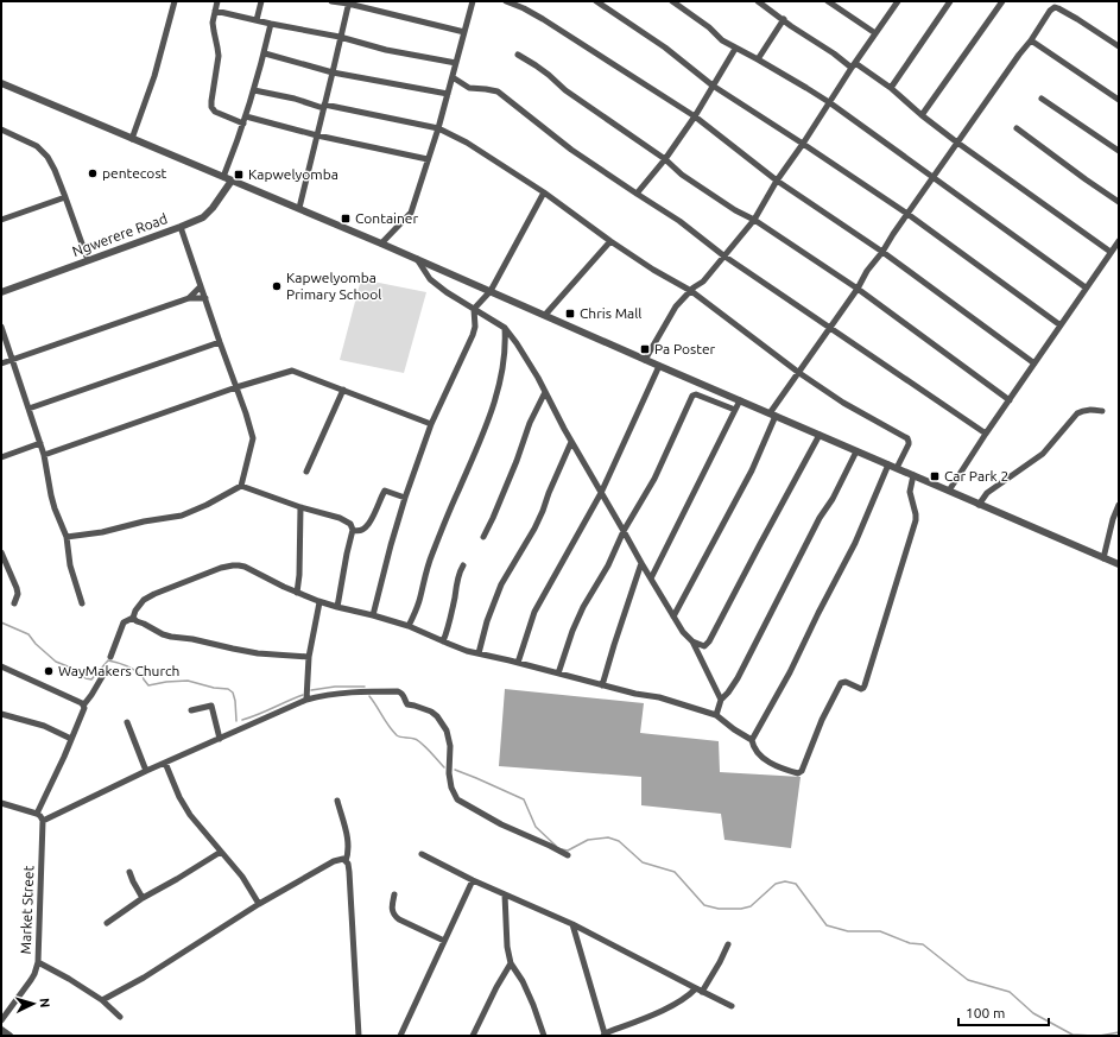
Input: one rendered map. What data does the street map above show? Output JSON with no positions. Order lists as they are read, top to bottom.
{
  "streets": {
    "street": ["Ngwerere Road", "Market Street"]
  },
  "places": {
    "other": ["pentecost", "Kapwelyomba Primary School", "WayMakers Church"],
    "transit": [
      "Kapwelyomba",
      "Container",
      "Chris Mall",
      "Pa Poster",
      "Car Park 2"
    ]
  },
  "scale_bar": "100 m",
  "north": "right"
}
